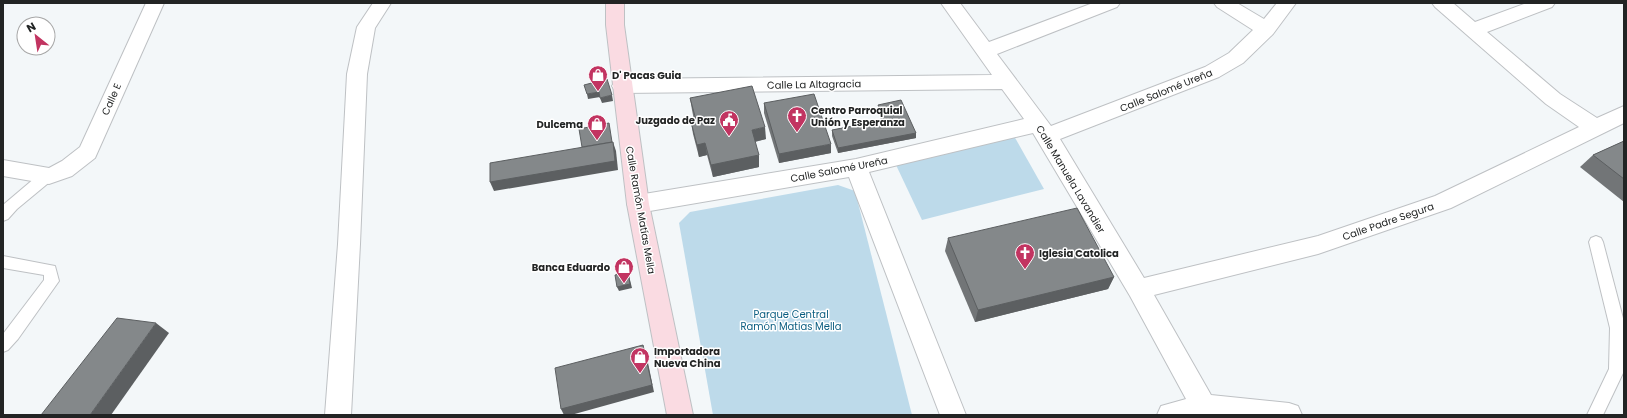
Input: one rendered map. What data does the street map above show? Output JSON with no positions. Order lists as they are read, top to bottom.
{
  "streets": {
    "main road": ["Calle Ramón Matías Mella"],
    "street": [
      "Calle La Altagracia",
      "Calle Salomé Ureña",
      "Calle E",
      "Calle Manuela Lavandier",
      "Calle Padre Segura"
    ]
  },
  "crossings": [
    ["Calle La Altagracia", "Calle Manuela Lavandier"],
    ["Calle La Altagracia", "Calle Ramón Matías Mella"],
    ["Calle Salomé Ureña", "Calle Manuela Lavandier"],
    ["Calle Salomé Ureña", "Calle Ramón Matías Mella"],
    ["Calle Manuela Lavandier", "Calle Padre Segura"]
  ],
  "parks": ["Parque Central Ramón Matias Mella"],
  "places": {
    "shop": [
      "D' Pacas Guia",
      "Dulcema",
      "Banca Eduardo",
      "Importadora Nueva China"
    ],
    "church": ["Centro Parroquial Unión y Esperanza", "Iglesia Catolica"],
    "public building": ["Juzgado de Paz"]
  },
  "north": "top left"
}
